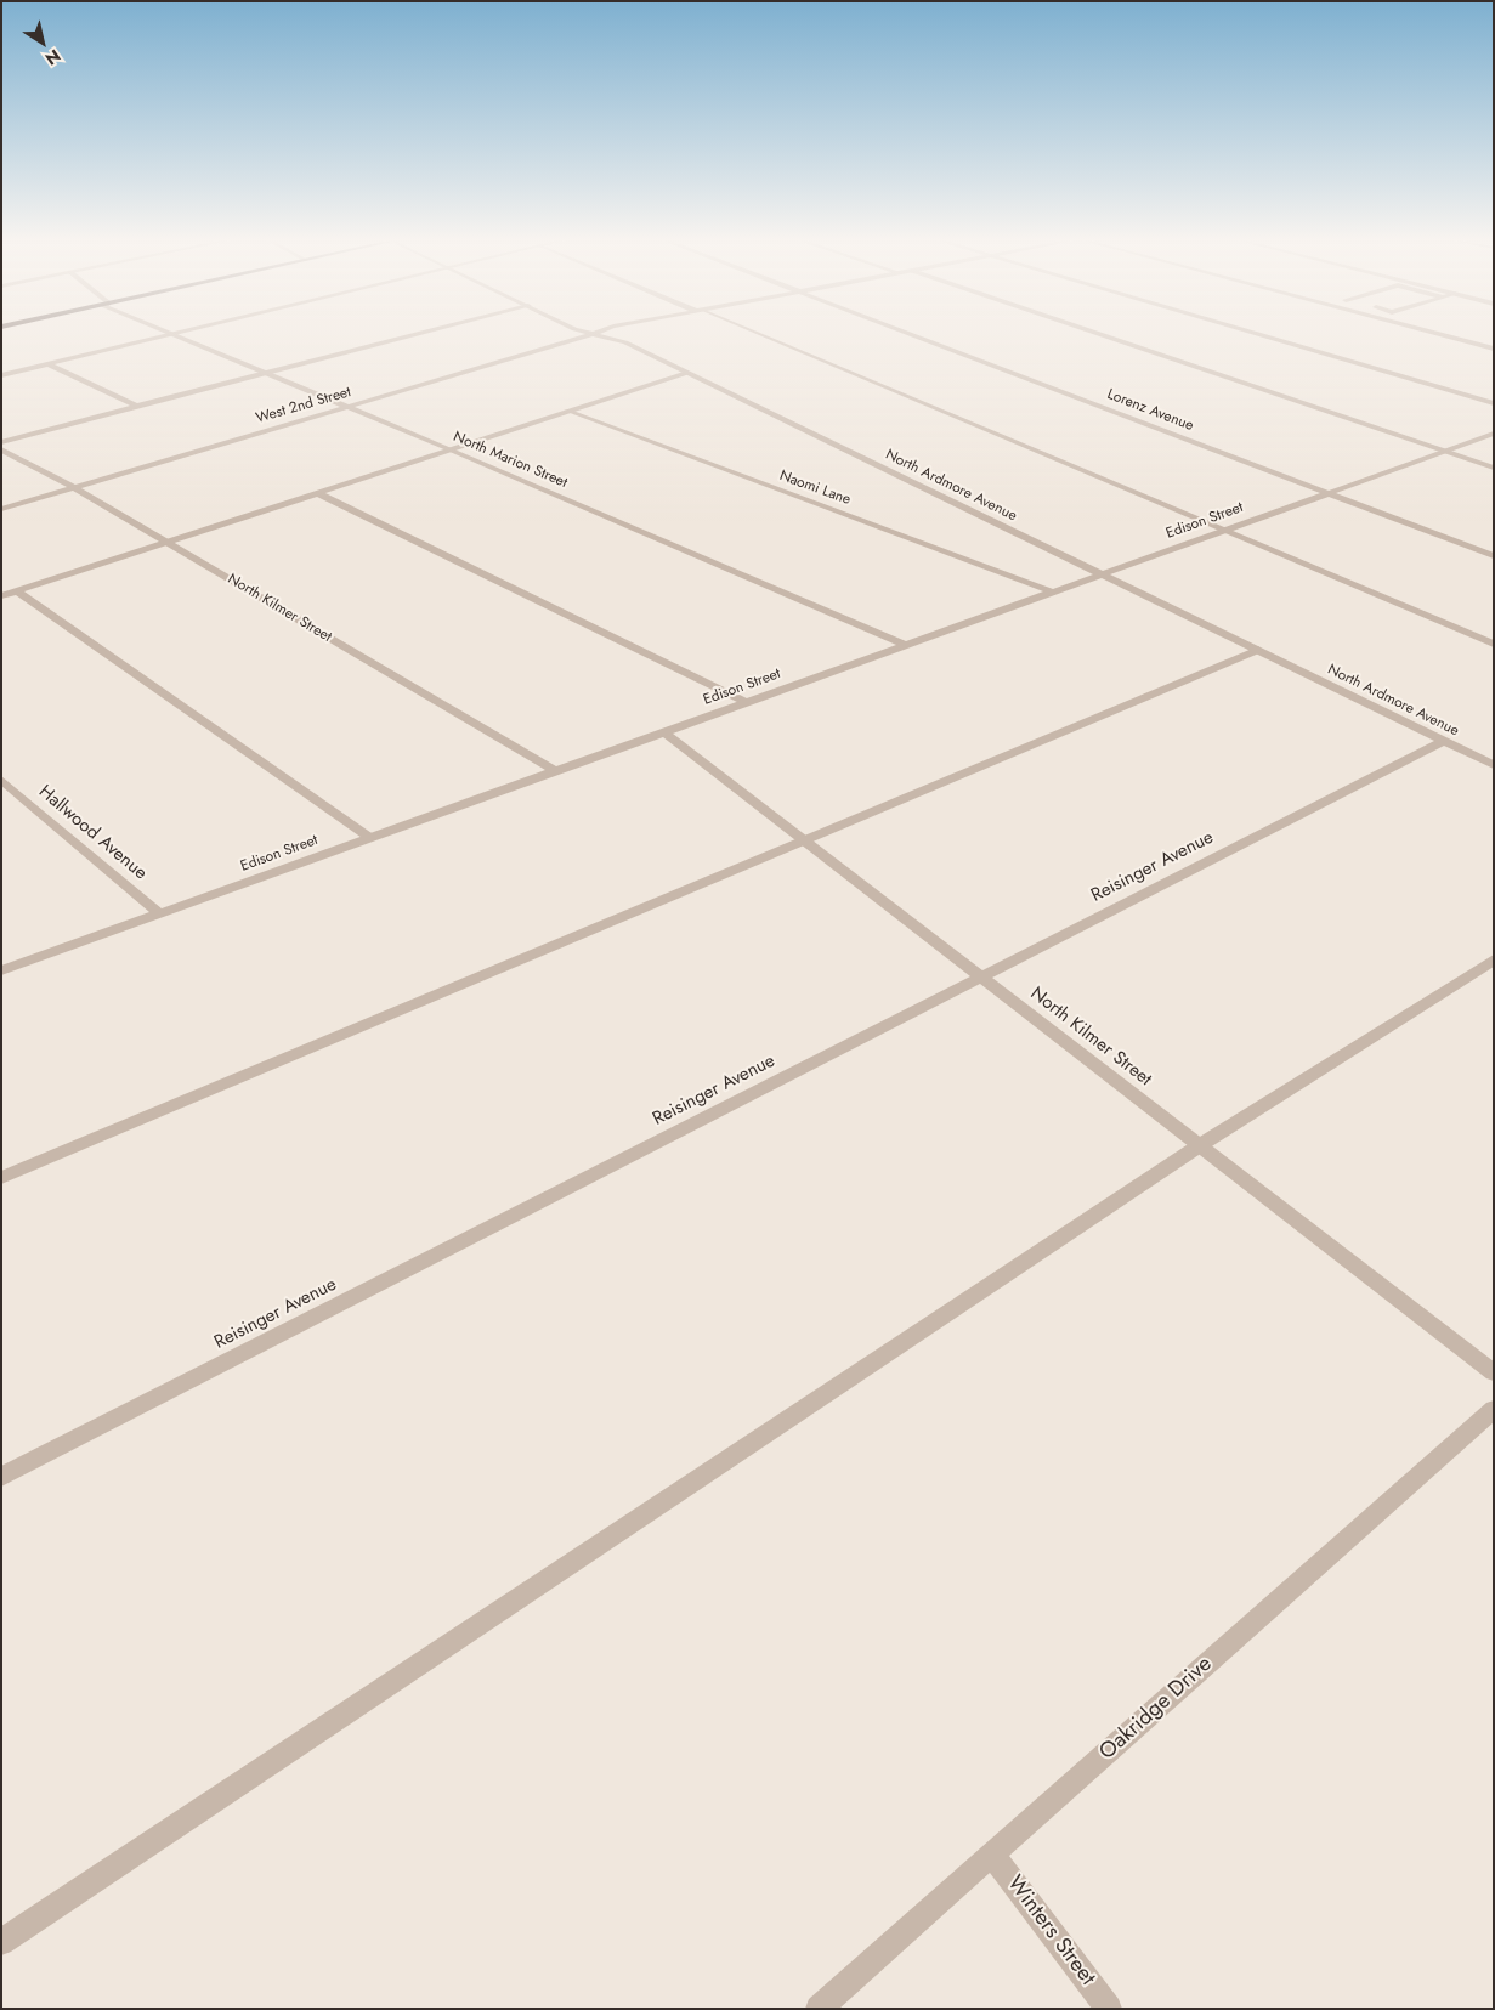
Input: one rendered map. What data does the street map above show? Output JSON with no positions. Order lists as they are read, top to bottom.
{
  "streets": {
    "street": [
      "West 2nd Street",
      "Lorenz Avenue",
      "North Marion Street",
      "North Ardmore Avenue",
      "Naomi Lane",
      "Edison Street",
      "North Kilmer Street",
      "Hallwood Avenue",
      "Reisinger Avenue",
      "Oakridge Drive",
      "Winters Street"
    ]
  },
  "crossings": [
    ["West 2nd Street", "North Marion Street"],
    ["West 2nd Street", "North Ardmore Avenue"],
    ["West 2nd Street", "North Kilmer Street"],
    ["Lorenz Avenue", "Edison Street"],
    ["North Marion Street", "Edison Street"],
    ["North Ardmore Avenue", "Edison Street"],
    ["North Ardmore Avenue", "Reisinger Avenue"],
    ["Naomi Lane", "Edison Street"],
    ["Edison Street", "North Kilmer Street"],
    ["Edison Street", "Hallwood Avenue"],
    ["North Kilmer Street", "Reisinger Avenue"],
    ["Oakridge Drive", "Winters Street"]
  ],
  "north": "bottom right"
}
